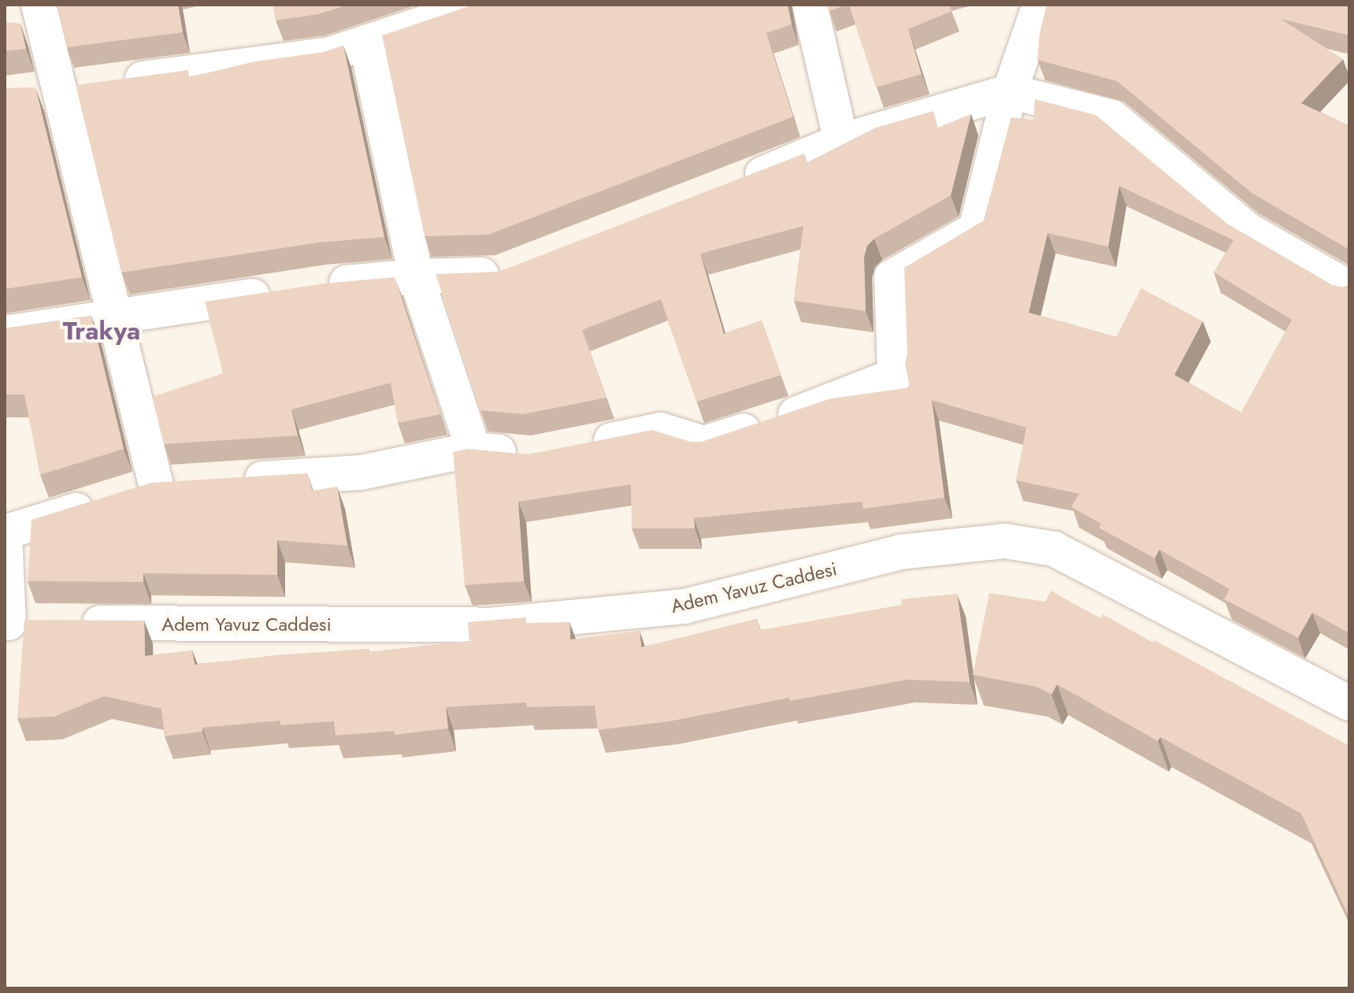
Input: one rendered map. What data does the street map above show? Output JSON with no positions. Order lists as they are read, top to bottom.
{
  "streets": {
    "street": ["Adem Yavuz Caddesi"]
  },
  "districts": ["Trakya"]
}
